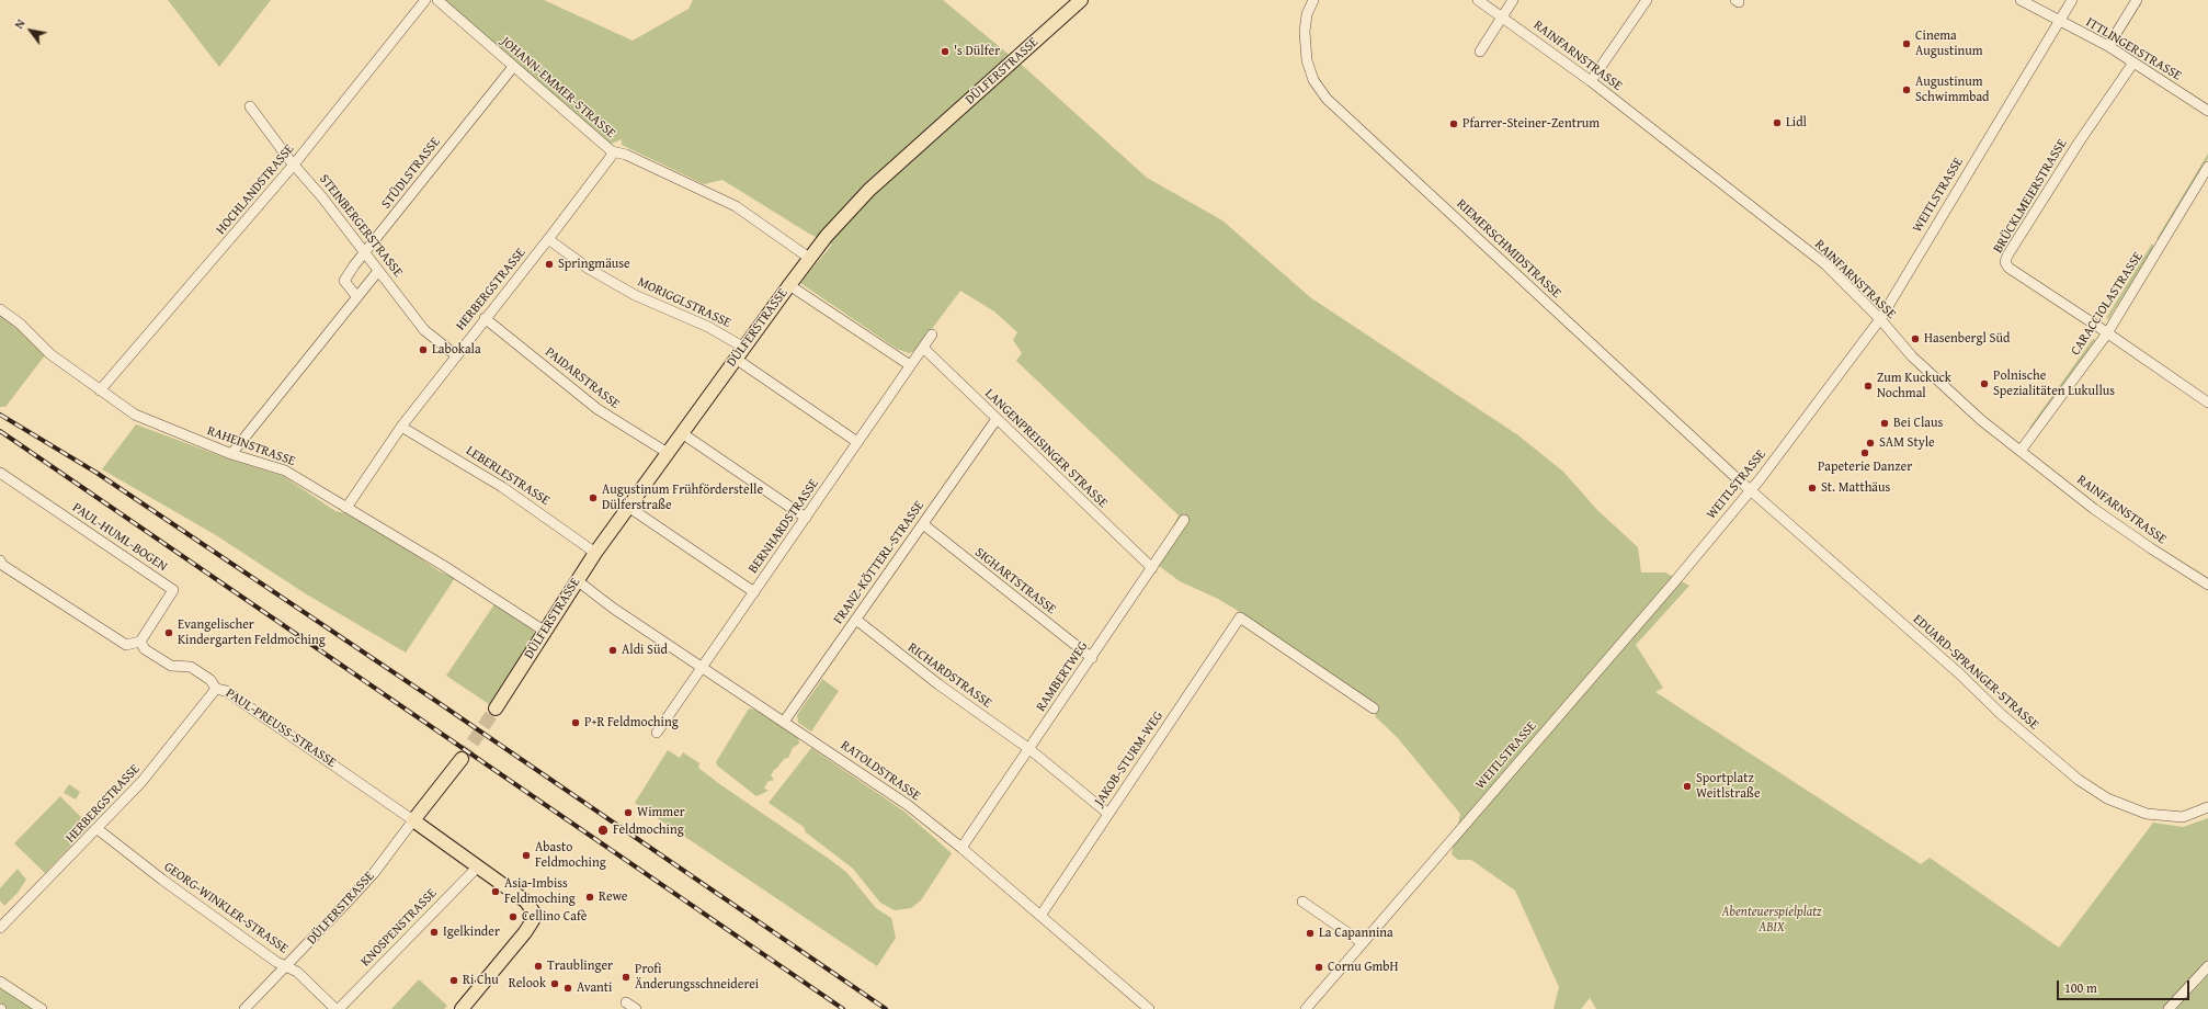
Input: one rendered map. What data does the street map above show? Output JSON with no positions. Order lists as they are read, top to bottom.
{
  "streets": {
    "main road": ["DÜLFERSTRASSE", "PAUL-PREUSS-STRASSE"],
    "street": [
      "ITTLINGERSTRASSE",
      "RAINFARNSTRASSE",
      "JOHANN-EMMER-STRASSE",
      "STÜDLSTRASSE",
      "HOCHLANDSTRASSE",
      "WEITLSTRASSE",
      "BRÜCKLMEIERSTRASSE",
      "STEINBERGERSTRASSE",
      "RIEMERSCHMIDSTRASSE",
      "HERBERGSTRASSE",
      "MORIGGLSTRASSE",
      "CARACCIOLASTRASSE",
      "PAIDARSTRASSE",
      "RAHEINSTRASSE",
      "LANGENPREISINGER STRASSE",
      "LEBERLESTRASSE",
      "BERNHARDSTRASSE",
      "PAUL-HUML-BOGEN",
      "FRANZ-KÖTTERL-STRASSE",
      "SIGHARTSTRASSE",
      "EDUARD-SPRANGER-STRASSE",
      "RICHARDSTRASSE",
      "RAMBERTWEG",
      "JAKOB-STURM-WEG",
      "RATOLDSTRASSE",
      "GEORG-WINKLER-STRASSE",
      "KNOSPENSTRASSE"
    ]
  },
  "crossings": [
    ["ITTLINGERSTRASSE", "WEITLSTRASSE"],
    ["ITTLINGERSTRASSE", "BRÜCKLMEIERSTRASSE"],
    ["RAINFARNSTRASSE", "WEITLSTRASSE"],
    ["RAINFARNSTRASSE", "CARACCIOLASTRASSE"],
    ["DÜLFERSTRASSE", "JOHANN-EMMER-STRASSE"],
    ["DÜLFERSTRASSE", "MORIGGLSTRASSE"],
    ["DÜLFERSTRASSE", "PAIDARSTRASSE"],
    ["DÜLFERSTRASSE", "RAHEINSTRASSE"],
    ["DÜLFERSTRASSE", "LEBERLESTRASSE"],
    ["DÜLFERSTRASSE", "PAUL-PREUSS-STRASSE"],
    ["DÜLFERSTRASSE", "RATOLDSTRASSE"],
    ["DÜLFERSTRASSE", "GEORG-WINKLER-STRASSE"],
    ["JOHANN-EMMER-STRASSE", "STÜDLSTRASSE"],
    ["JOHANN-EMMER-STRASSE", "HERBERGSTRASSE"],
    ["STÜDLSTRASSE", "STEINBERGERSTRASSE"],
    ["HOCHLANDSTRASSE", "STEINBERGERSTRASSE"],
    ["HOCHLANDSTRASSE", "RAHEINSTRASSE"],
    ["WEITLSTRASSE", "RIEMERSCHMIDSTRASSE"],
    ["WEITLSTRASSE", "EDUARD-SPRANGER-STRASSE"],
    ["BRÜCKLMEIERSTRASSE", "CARACCIOLASTRASSE"],
    ["STEINBERGERSTRASSE", "HERBERGSTRASSE"],
    ["RIEMERSCHMIDSTRASSE", "EDUARD-SPRANGER-STRASSE"],
    ["HERBERGSTRASSE", "MORIGGLSTRASSE"],
    ["HERBERGSTRASSE", "PAIDARSTRASSE"],
    ["HERBERGSTRASSE", "RAHEINSTRASSE"],
    ["HERBERGSTRASSE", "LEBERLESTRASSE"],
    ["HERBERGSTRASSE", "PAUL-PREUSS-STRASSE"],
    ["HERBERGSTRASSE", "GEORG-WINKLER-STRASSE"],
    ["LANGENPREISINGER STRASSE", "BERNHARDSTRASSE"],
    ["LANGENPREISINGER STRASSE", "FRANZ-KÖTTERL-STRASSE"],
    ["LANGENPREISINGER STRASSE", "RAMBERTWEG"],
    ["BERNHARDSTRASSE", "RATOLDSTRASSE"],
    ["PAUL-HUML-BOGEN", "PAUL-PREUSS-STRASSE"],
    ["FRANZ-KÖTTERL-STRASSE", "SIGHARTSTRASSE"],
    ["FRANZ-KÖTTERL-STRASSE", "RICHARDSTRASSE"],
    ["FRANZ-KÖTTERL-STRASSE", "RATOLDSTRASSE"],
    ["SIGHARTSTRASSE", "RAMBERTWEG"],
    ["RICHARDSTRASSE", "RAMBERTWEG"],
    ["RICHARDSTRASSE", "JAKOB-STURM-WEG"],
    ["RAMBERTWEG", "RATOLDSTRASSE"],
    ["PAUL-PREUSS-STRASSE", "KNOSPENSTRASSE"],
    ["JAKOB-STURM-WEG", "RATOLDSTRASSE"],
    ["GEORG-WINKLER-STRASSE", "KNOSPENSTRASSE"]
  ],
  "parks": ["Abenteuerspielplatz ABIX"],
  "places": [
    "Cinema Augustinum",
    "'s Dülfer",
    "Augustinum Schwimmbad",
    "Lidl",
    "Pfarrer-Steiner-Zentrum",
    "Springmäuse",
    "Hasenbergl Süd",
    "Labokala",
    "Polnische Spezialitäten Lukullus",
    "Zum Kuckuck Nochmal",
    "Bei Claus",
    "SAM Style",
    "Papeterie Danzer",
    "St. Matthäus",
    "Augustinum Frühförderstelle Dülferstraße",
    "Evangelischer Kindergarten Feldmoching",
    "Aldi Süd",
    "P+R Feldmoching",
    "Sportplatz Weitlstraße",
    "Wimmer",
    "Feldmoching",
    "Abasto Feldmoching",
    "Asia-Imbiss Feldmoching",
    "Rewe",
    "Cellino Cafè",
    "Igelkinder",
    "La Capannina",
    "Traublinger",
    "Cornu GmbH",
    "Profi Änderungsschneiderei",
    "Ri Chu",
    "Relook",
    "Avanti"
  ],
  "scale_bar": "100 m",
  "north": "top left"
}
